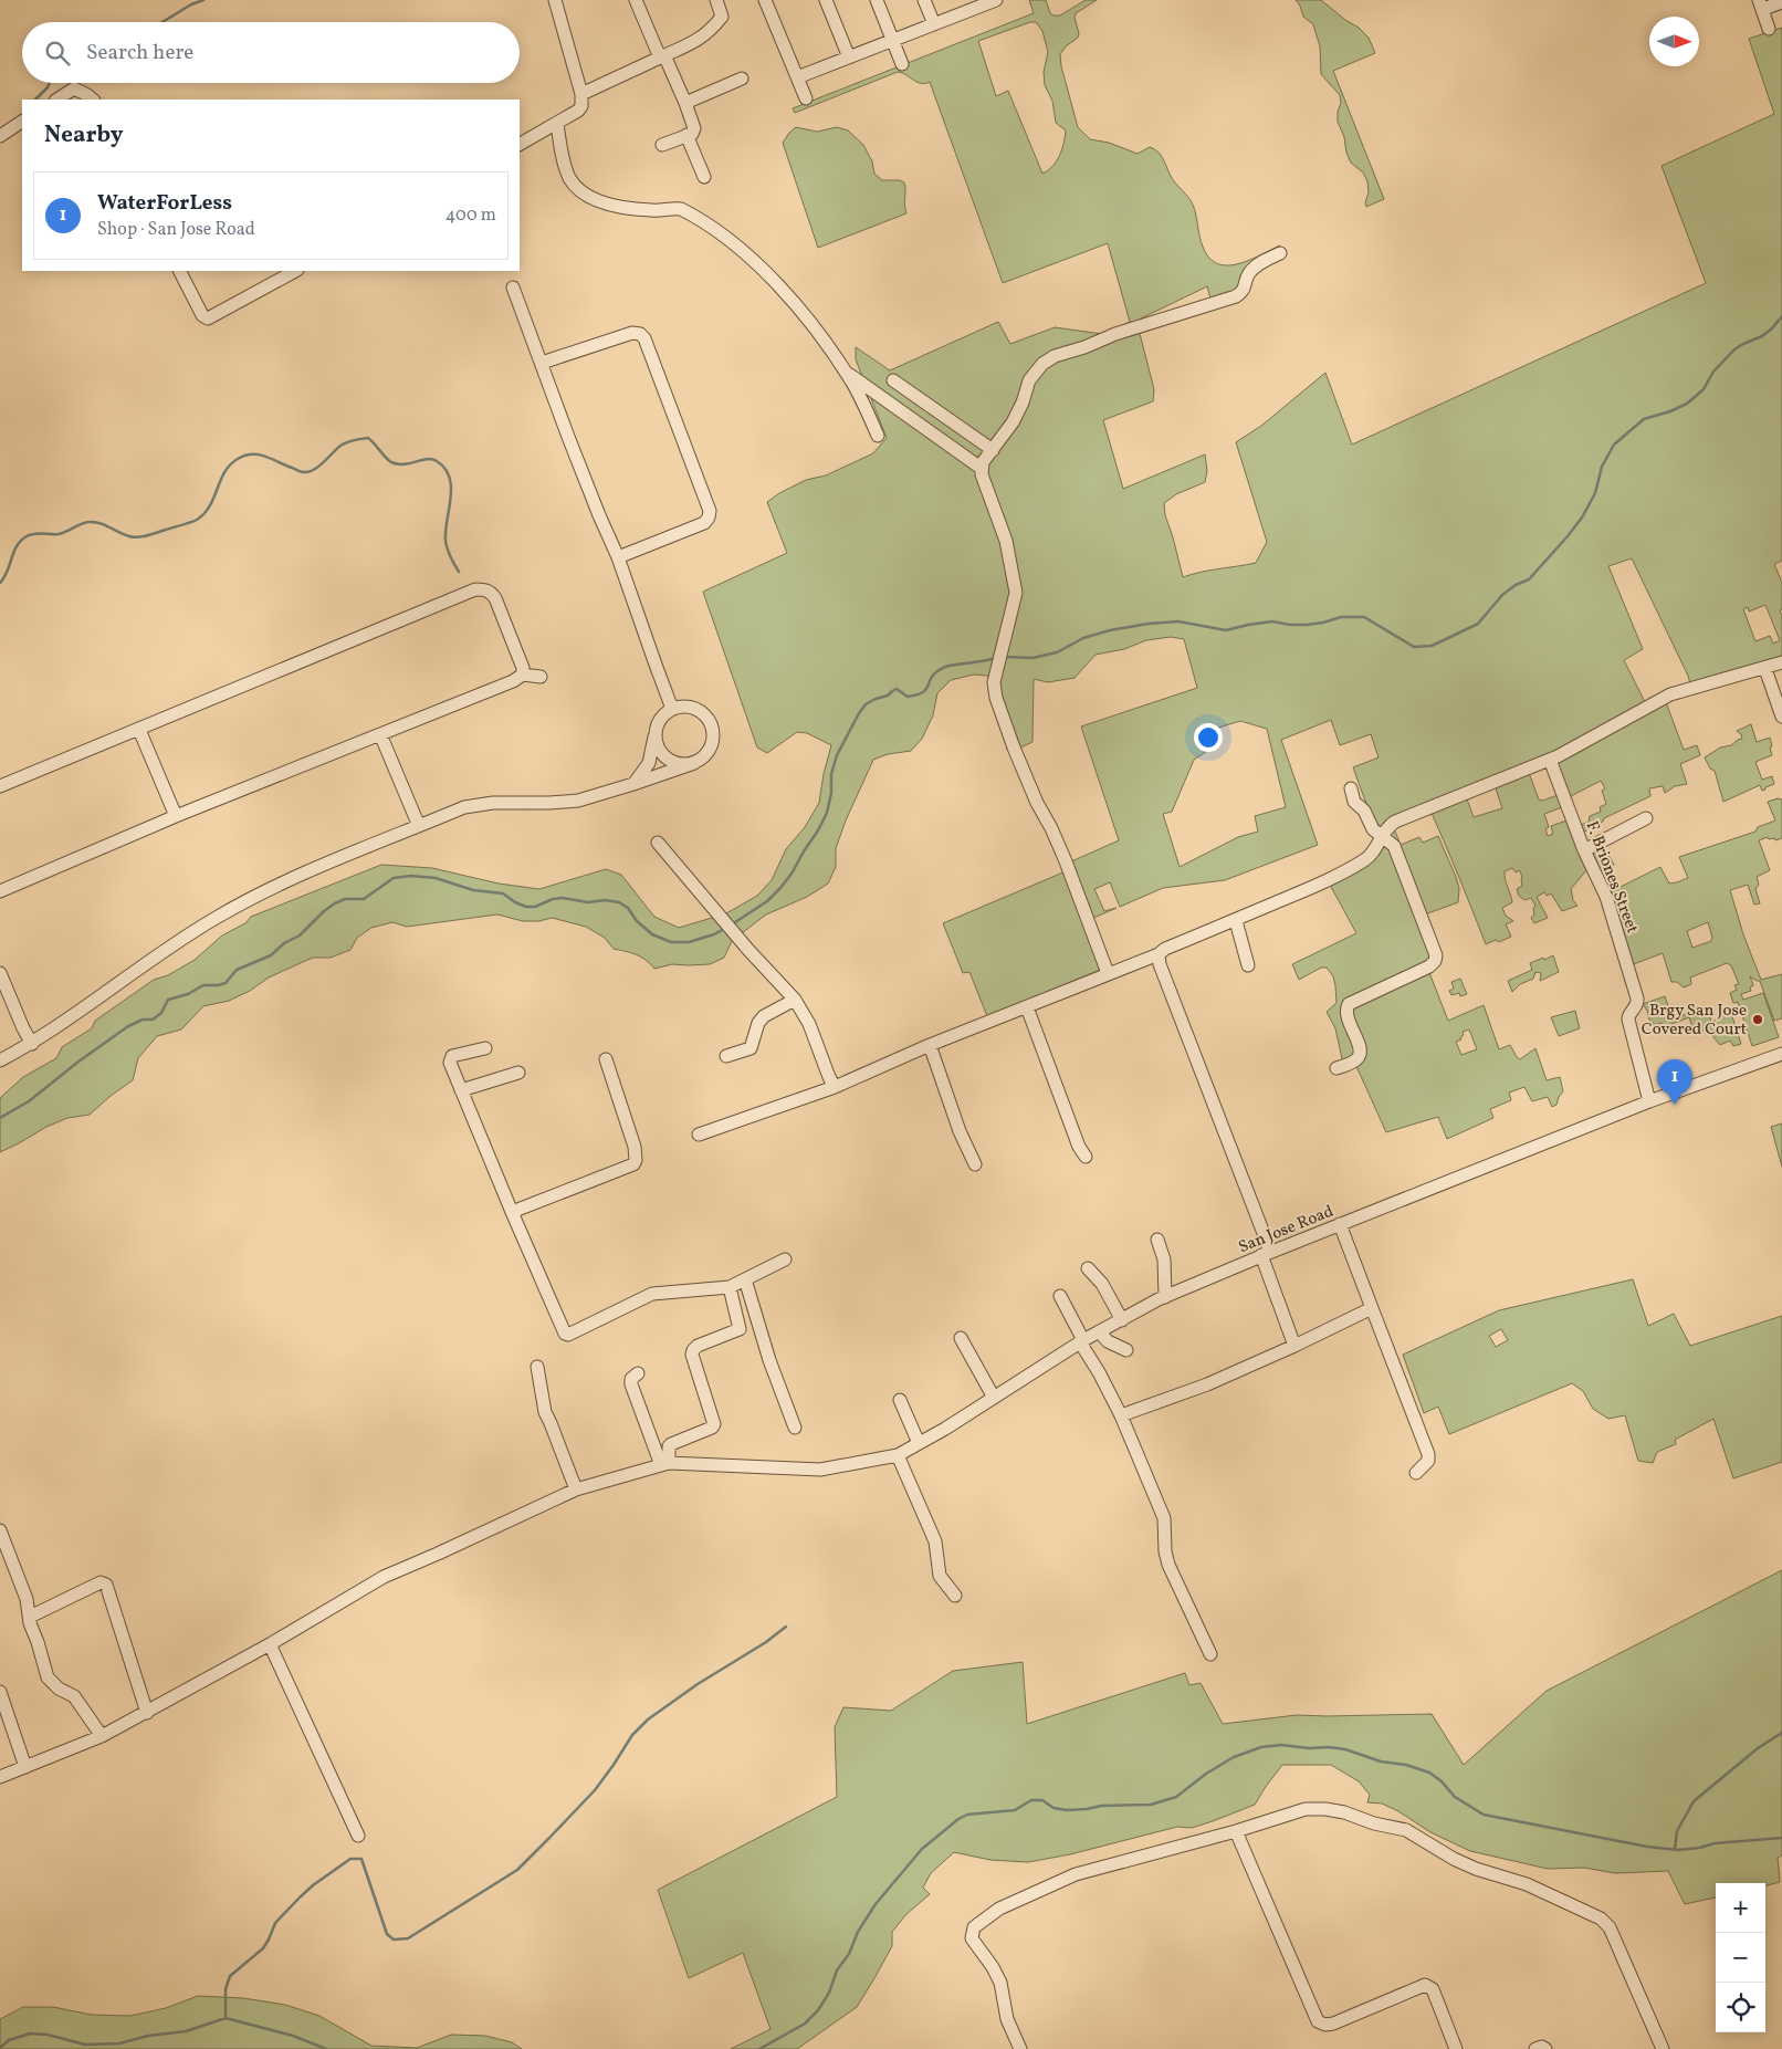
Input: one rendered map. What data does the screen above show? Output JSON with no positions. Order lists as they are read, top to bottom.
{
  "streets": {
    "street": ["F. Briones Street", "San Jose Road"]
  },
  "crossings": [
    ["F. Briones Street", "San Jose Road"]
  ],
  "places": ["Brgy San Jose Covered Court"],
  "north": "right",
  "page": {
    "search": "Search here",
    "heading": "Nearby",
    "list": [
      {
        "mark": "1",
        "name": "WaterForLess",
        "note": "Shop · San Jose Road",
        "value": "400 m"
      }
    ],
    "pins": "1",
    "map_buttons": ["+", "−"]
  }
}
